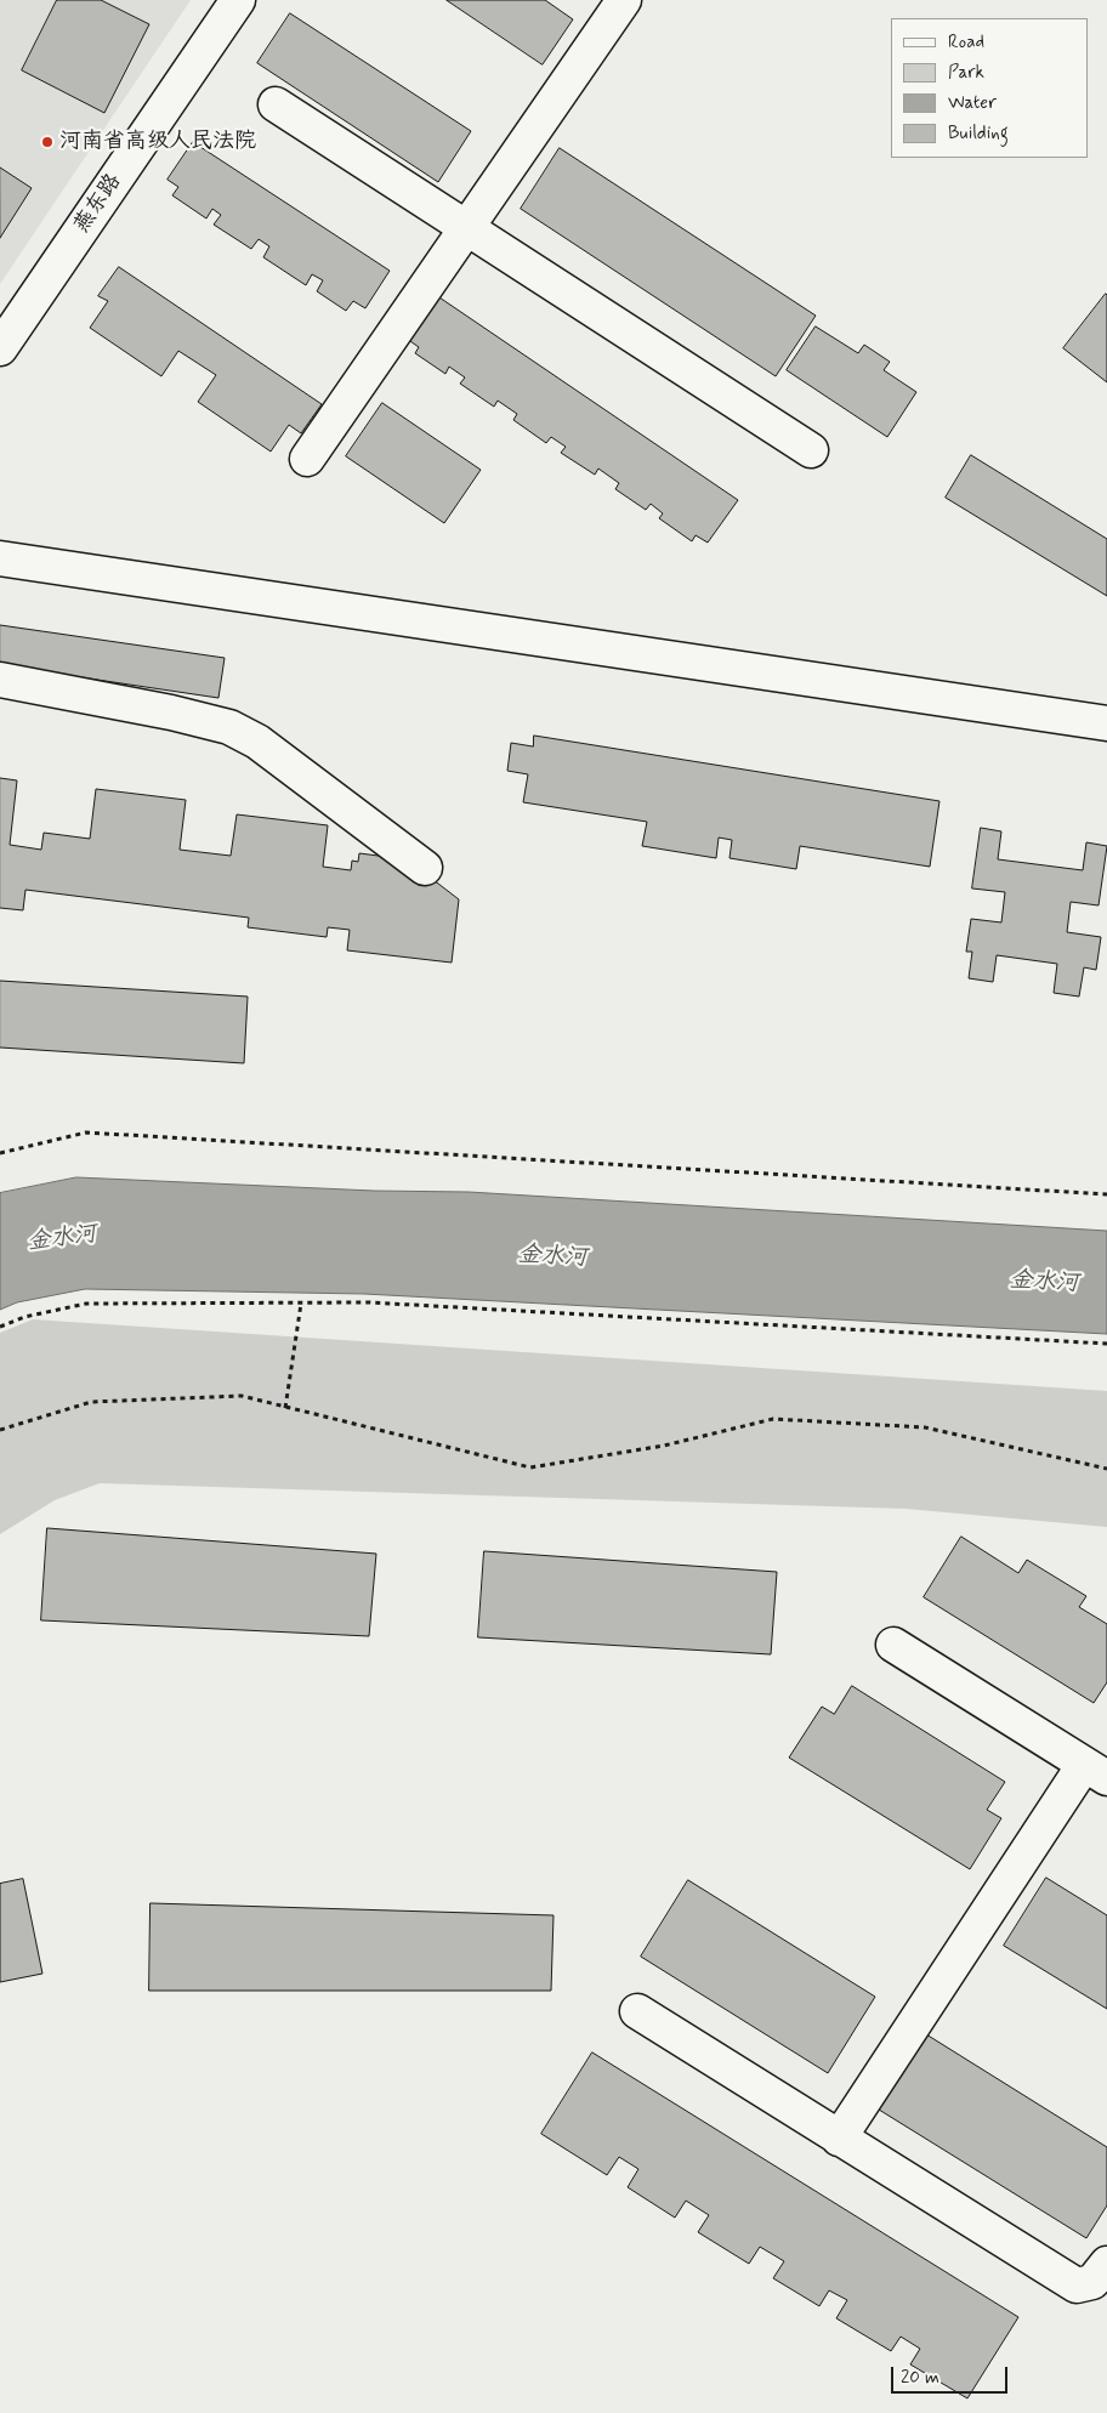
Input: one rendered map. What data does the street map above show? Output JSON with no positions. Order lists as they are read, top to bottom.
{
  "streets": {
    "street": ["燕东路"]
  },
  "water": ["金水河"],
  "places": ["河南省高级人民法院"],
  "legend": [
    "Road",
    "Park",
    "Water",
    "Building"
  ],
  "scale_bar": "20 m"
}
